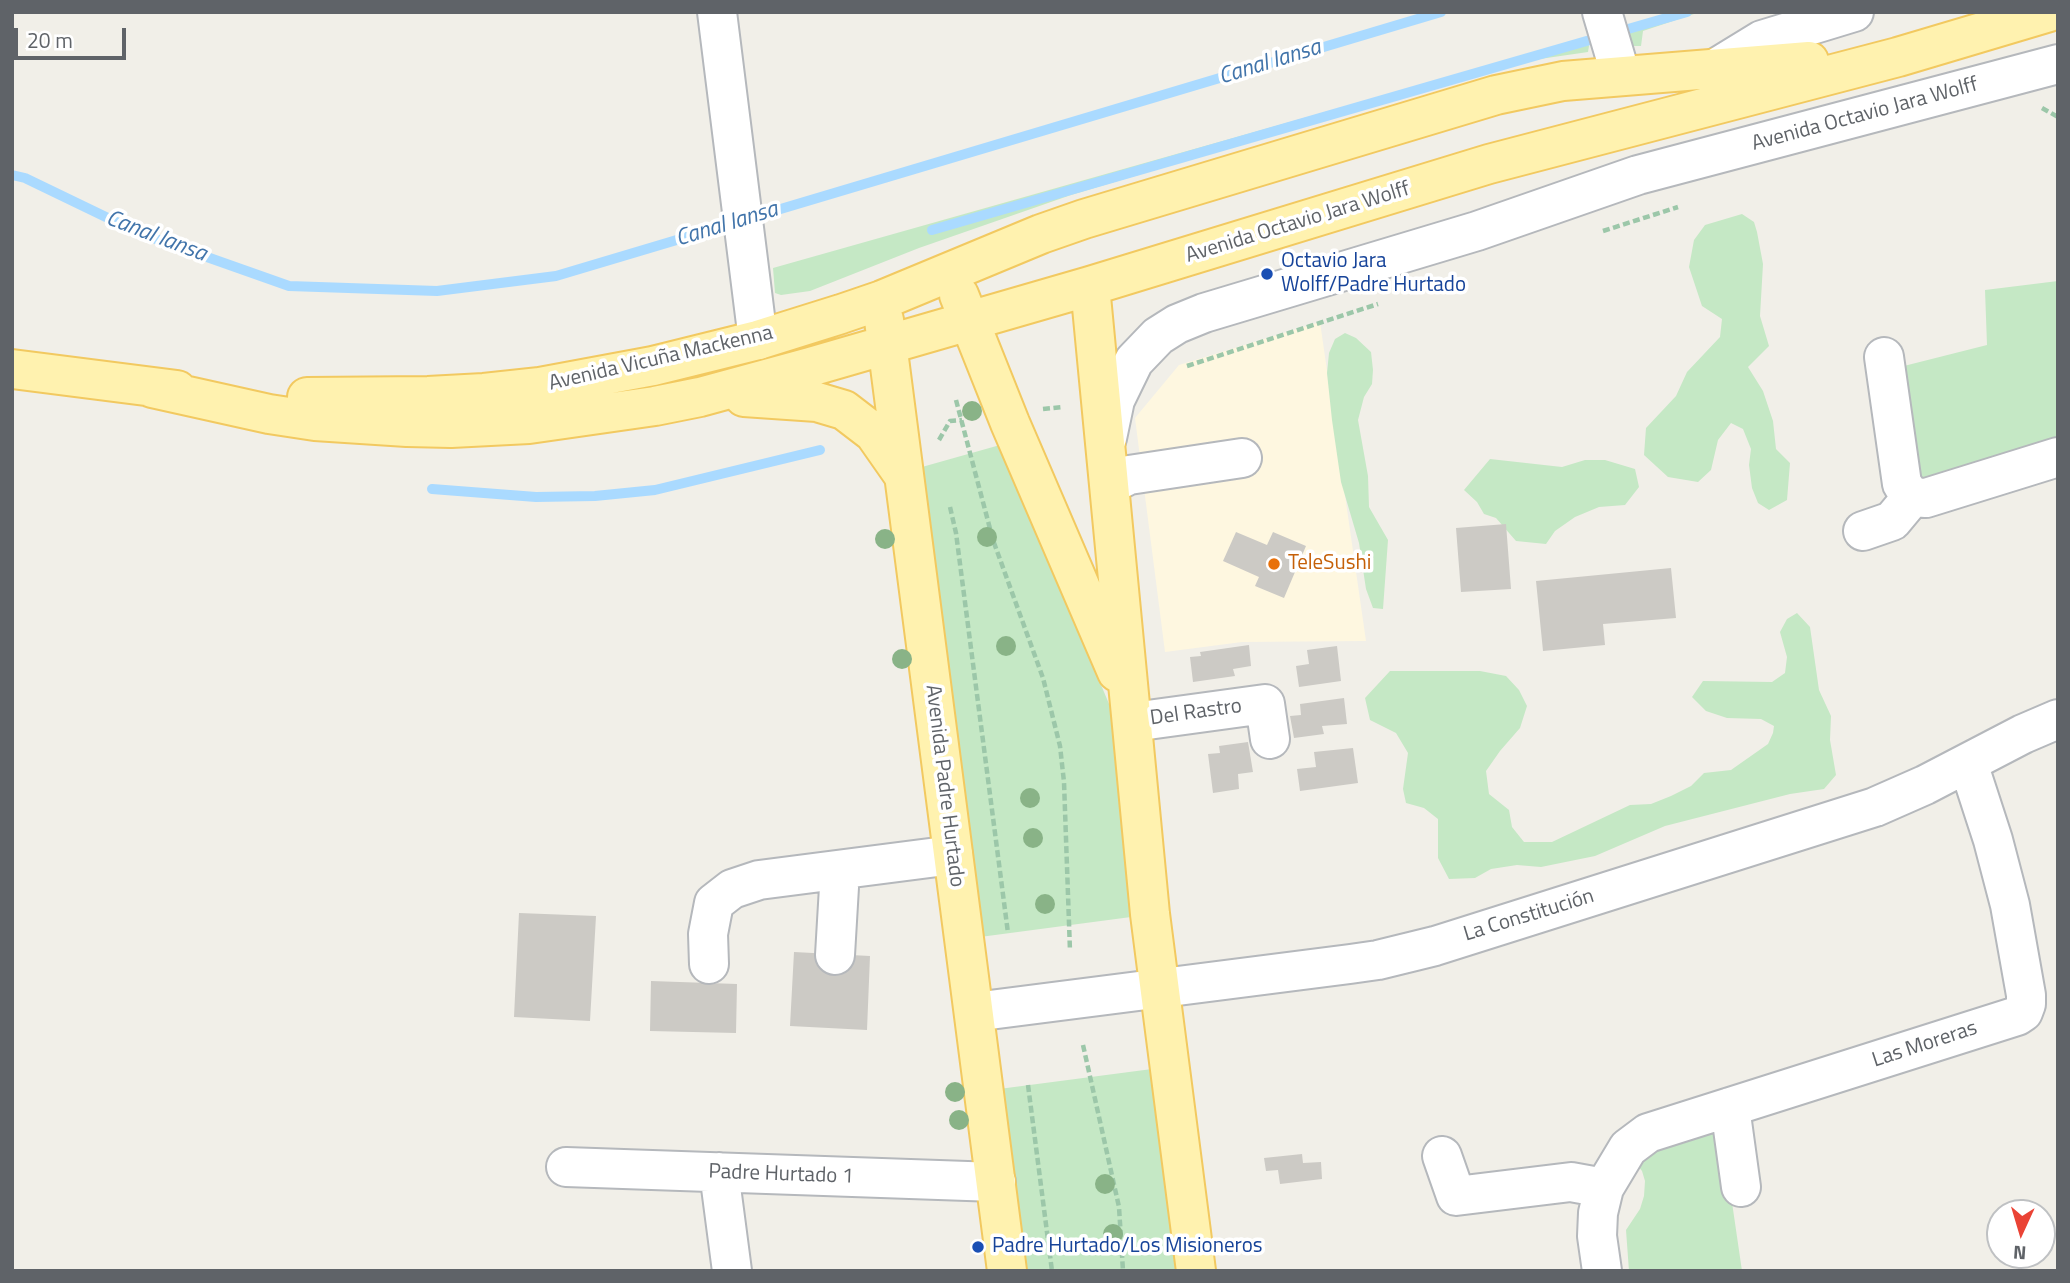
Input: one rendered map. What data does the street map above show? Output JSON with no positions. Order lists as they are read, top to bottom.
{
  "streets": {
    "main road": ["Avenida Octavio Jara Wolff", "Avenida Vicuña Mackenna", "Avenida Padre Hurtado"],
    "street": [
      "Del Rastro",
      "La Constitución",
      "Las Moreras",
      "Padre Hurtado 1"
    ]
  },
  "crossings": [
    ["Avenida Octavio Jara Wolff", "Avenida Vicuña Mackenna"],
    ["Avenida Octavio Jara Wolff", "Avenida Padre Hurtado"],
    ["Avenida Vicuña Mackenna", "Avenida Padre Hurtado"],
    ["Avenida Padre Hurtado", "La Constitución"],
    ["Avenida Padre Hurtado", "Padre Hurtado 1"],
    ["La Constitución", "Las Moreras"]
  ],
  "water": ["Canal Iansa"],
  "places": ["Octavio Jara Wolff/Padre Hurtado", "TeleSushi", "Padre Hurtado/Los Misioneros"],
  "scale_bar": "20 m",
  "north": "bottom"
}
